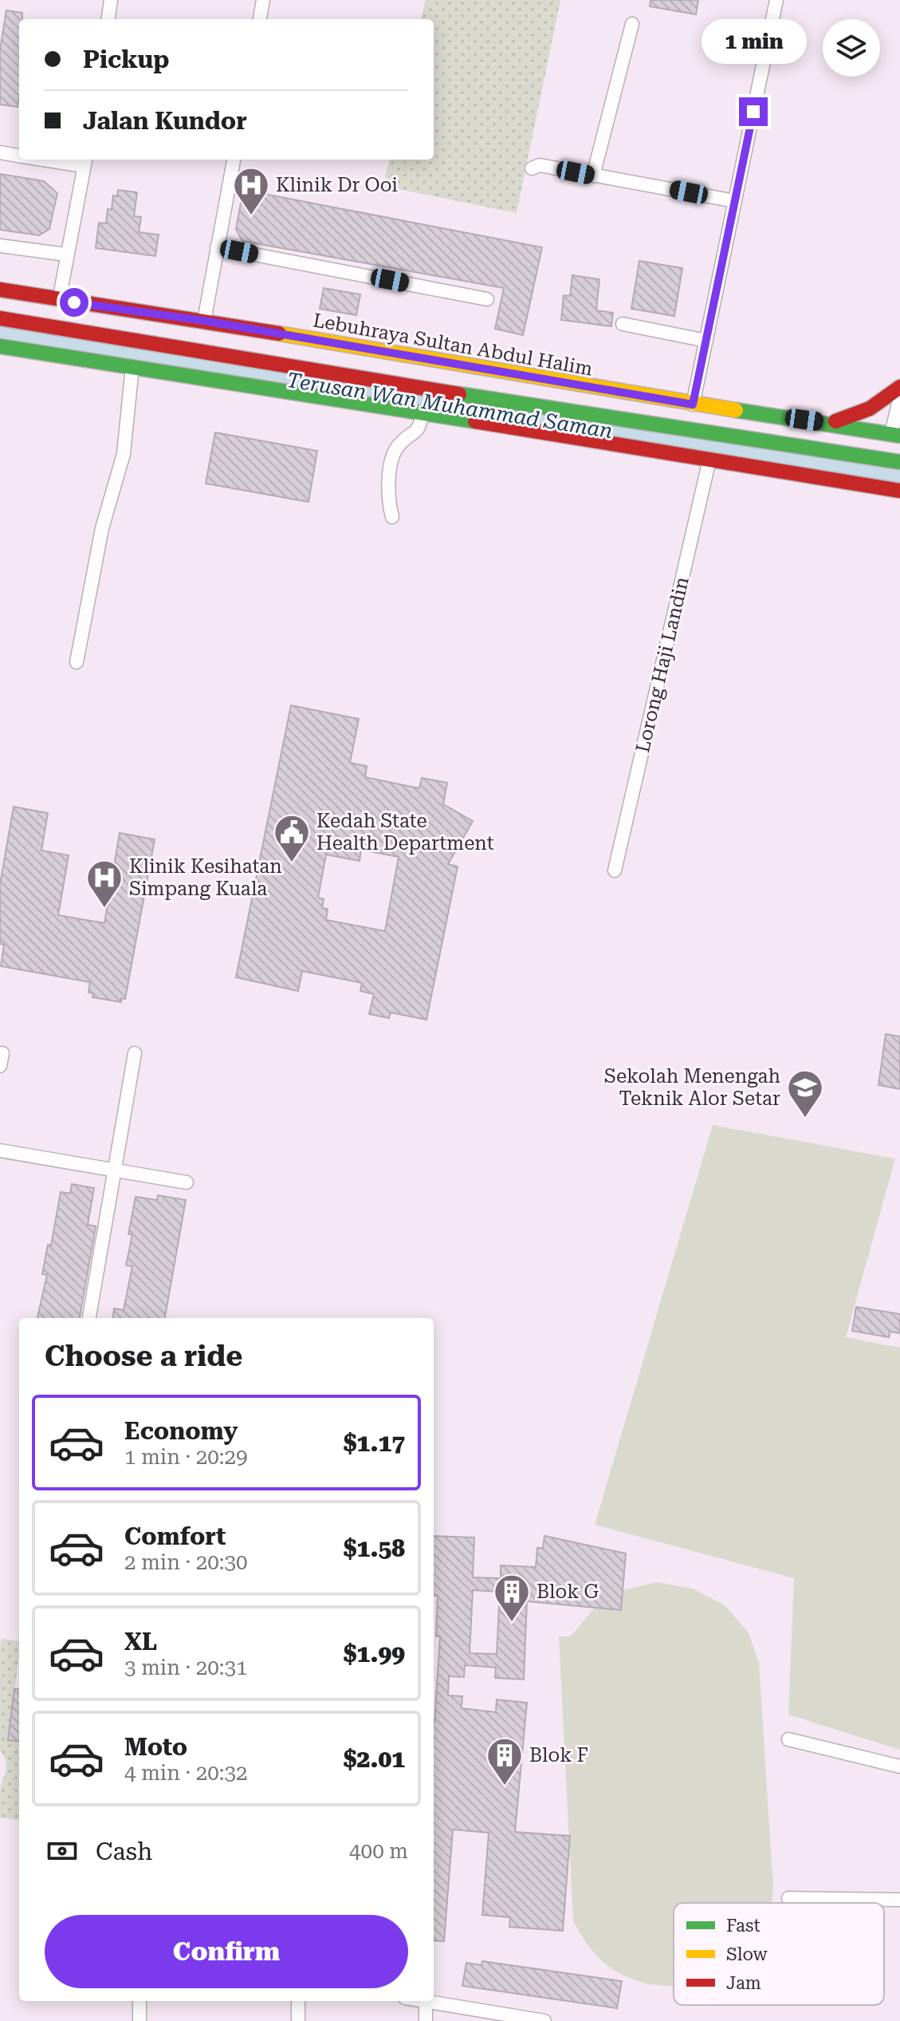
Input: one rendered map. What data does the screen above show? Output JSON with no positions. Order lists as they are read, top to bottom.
{
  "streets": {
    "main road": ["Lebuhraya Sultan Abdul Halim"],
    "street": ["Lorong Haji Landin"]
  },
  "water": ["Terusan Wan Muhammad Saman"],
  "places": {
    "hospital": ["Klinik Dr Ooi", "Klinik Kesihatan Simpang Kuala"],
    "public building": ["Kedah State Health Department"],
    "school or university": ["Sekolah Menengah Teknik Alor Setar"],
    "building": ["Blok G", "Blok F"]
  },
  "legend": ["Fast", "Slow", "Jam"],
  "page": {
    "bubble": "1 min",
    "banner": ["Pickup", "Jalan Kundor"],
    "heading": "Choose a ride",
    "list": [
      {
        "name": "Economy",
        "note": "1 min · 20:29",
        "value": "$1.17"
      },
      {
        "name": "Comfort",
        "note": "2 min · 20:30",
        "value": "$1.58"
      },
      {
        "name": "XL",
        "note": "3 min · 20:31",
        "value": "$1.99"
      },
      {
        "name": "Moto",
        "note": "4 min · 20:32",
        "value": "$2.01"
      }
    ],
    "pay": ["Cash", "400 m"],
    "buttons": "Confirm"
  }
}
